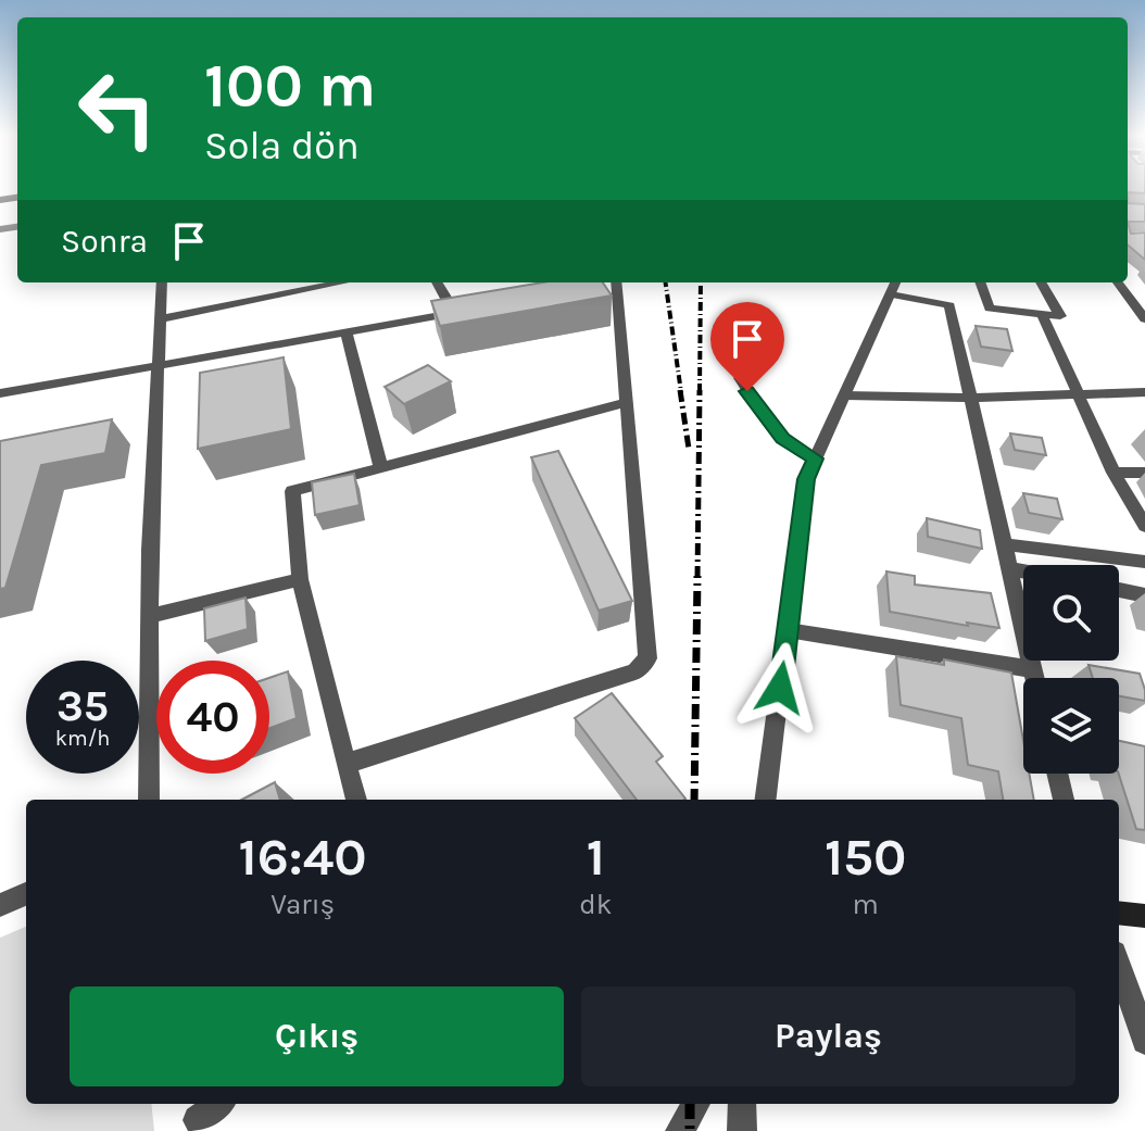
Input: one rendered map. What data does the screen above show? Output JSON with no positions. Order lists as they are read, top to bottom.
{
  "page": {
    "turn": ["100 m", "Sola dön"],
    "then": "Sonra",
    "speed": "35 km/h",
    "limit": "40",
    "eta": [
      "16:40",
      "Varış",
      "1",
      "dk",
      "150",
      "m"
    ],
    "buttons": ["Çıkış", "Paylaş"]
  }
}
